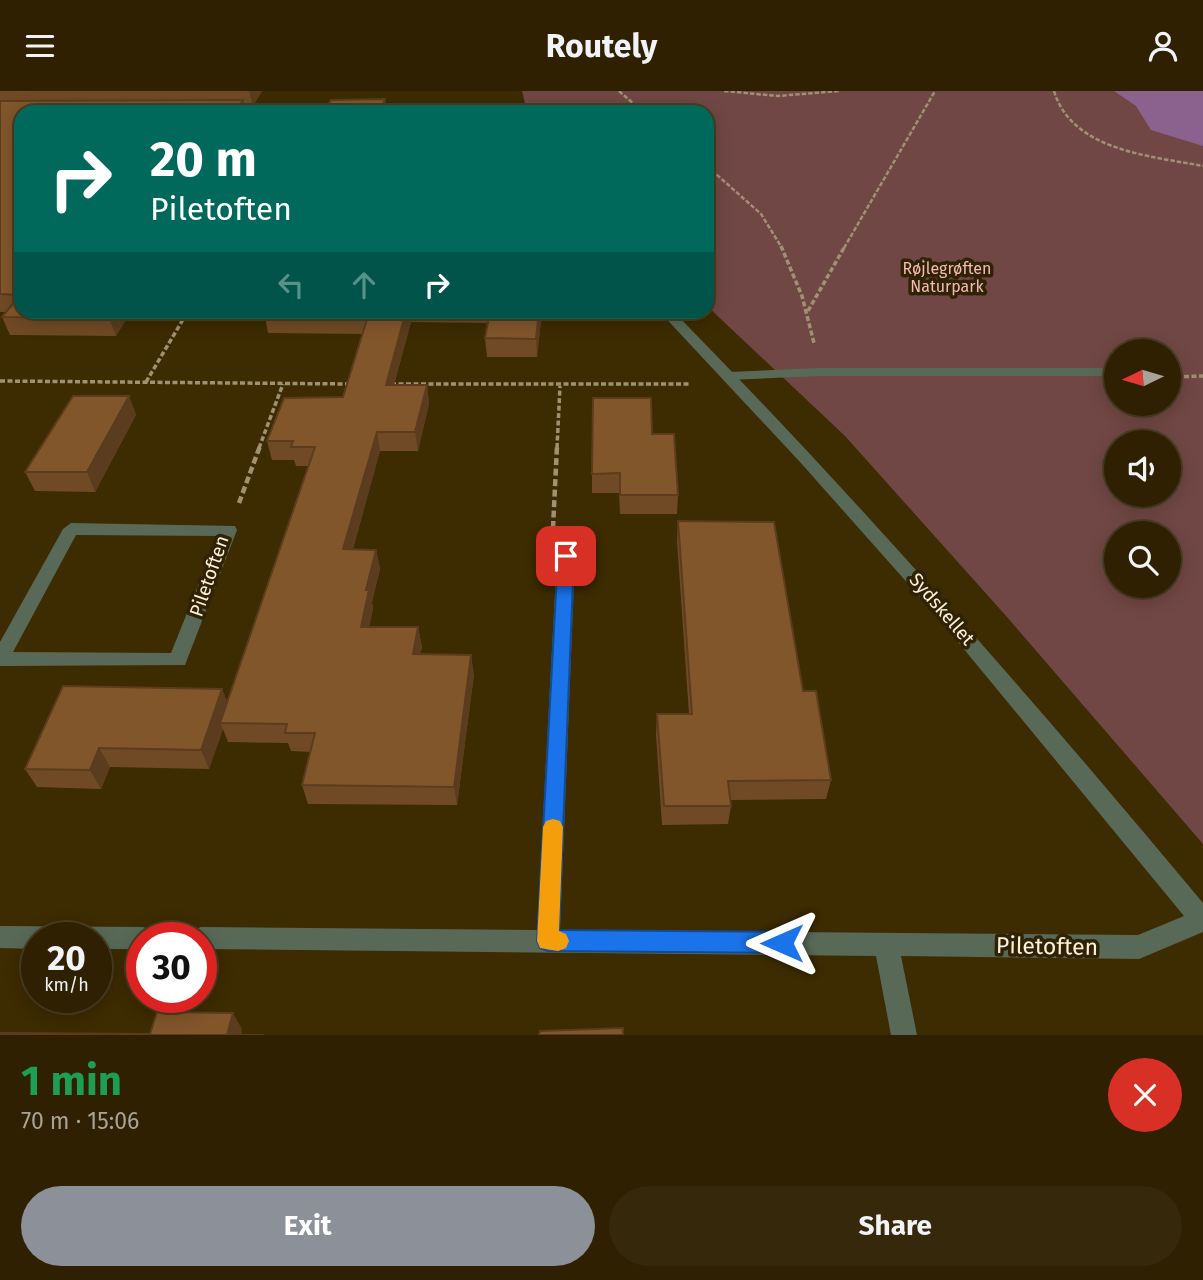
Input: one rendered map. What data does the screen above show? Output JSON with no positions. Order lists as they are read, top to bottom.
{
  "streets": {
    "street": ["Piletoften", "Sydskellet"]
  },
  "crossings": [
    ["Piletoften", "Sydskellet"]
  ],
  "parks": ["Røjlegrøften Naturpark"],
  "north": "left",
  "page": {
    "header": "Routely",
    "turn": ["20 m", "Piletoften"],
    "speed": "20 km/h",
    "limit": "30",
    "heading": ["1 min", "70 m · 15:06"],
    "buttons": ["Exit", "Share"]
  }
}
